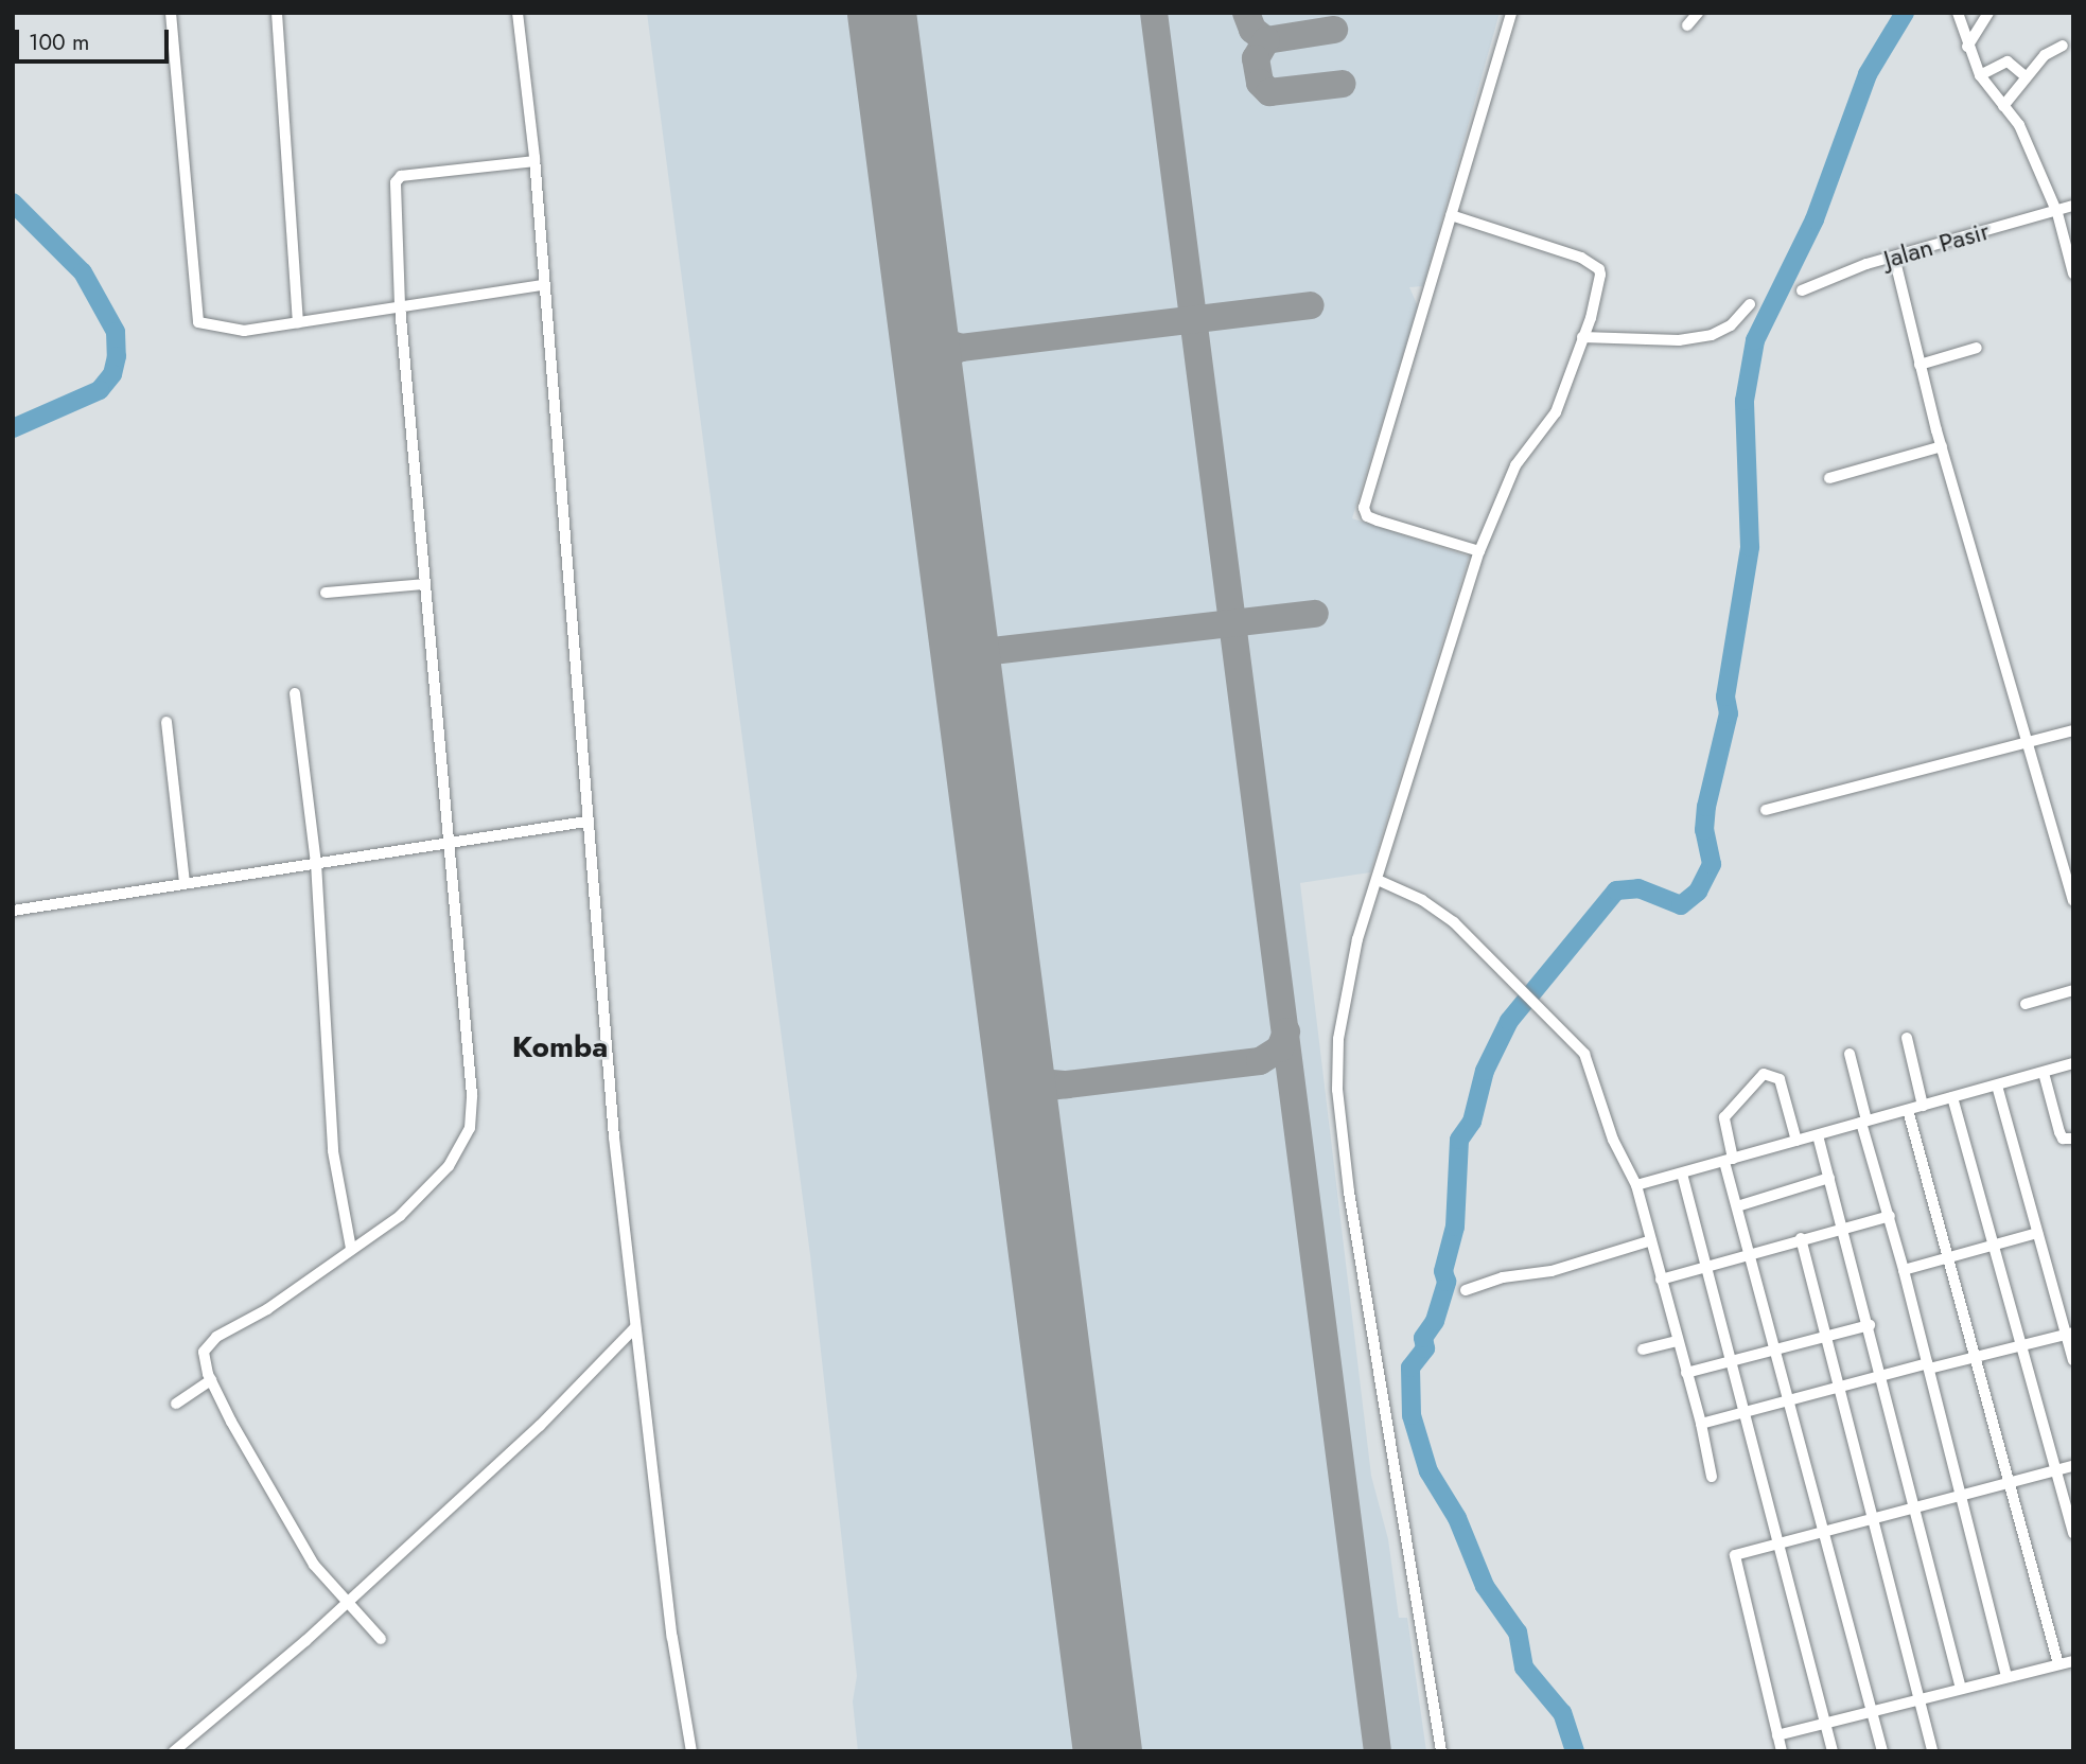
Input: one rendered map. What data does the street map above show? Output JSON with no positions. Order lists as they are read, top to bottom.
{
  "streets": {
    "street": ["Jalan Pasir"]
  },
  "districts": ["Komba"],
  "scale_bar": "100 m"
}
